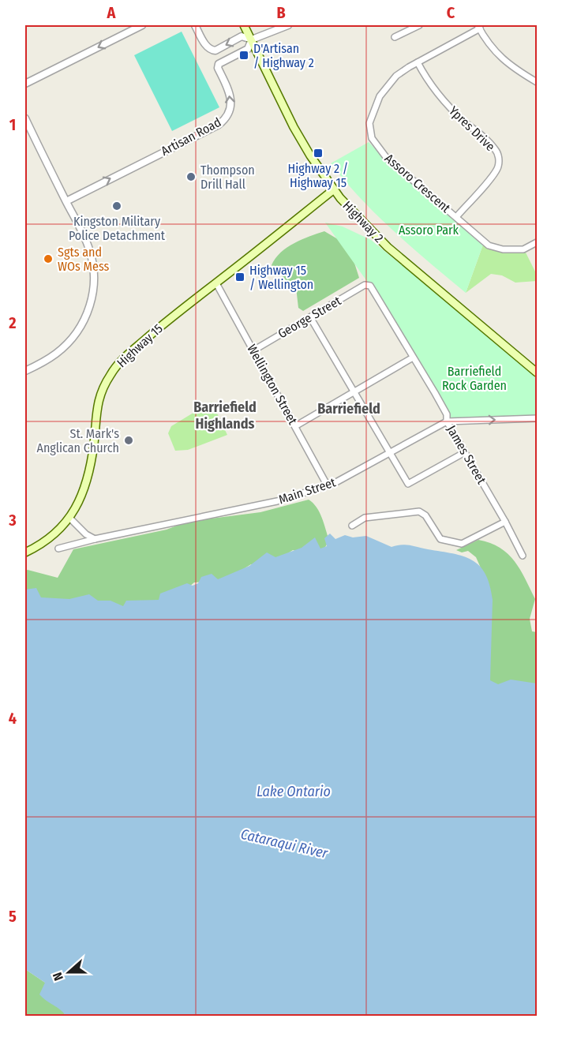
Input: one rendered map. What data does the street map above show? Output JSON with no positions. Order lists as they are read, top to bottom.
{
  "streets": {
    "main road": ["Highway 2", "Highway 15"],
    "street": [
      "Ypres Drive",
      "Artisan Road",
      "Assoro Crescent",
      "George Street",
      "Wellington Street",
      "James Street",
      "Main Street"
    ]
  },
  "crossings": [
    ["Ypres Drive", "Assoro Crescent"],
    ["Artisan Road", "Highway 2"],
    ["Highway 2", "Highway 15"],
    ["George Street", "Wellington Street"],
    ["George Street", "James Street"],
    ["Highway 15", "Wellington Street"],
    ["Wellington Street", "Main Street"],
    ["James Street", "Main Street"]
  ],
  "one_way": ["Artisan Road"],
  "districts": ["Barriefield Highlands", "Barriefield"],
  "water": ["Lake Ontario", "Cataraqui River"],
  "parks": ["Assoro Park", "Barriefield Rock Garden"],
  "places": {
    "transit": ["D'Artisan / Highway 2", "Highway 2 / Highway 15", "Highway 15 / Wellington"],
    "other": [
      "Thompson Drill Hall",
      "Kingston Military Police Detachment",
      "Sgts and WOs Mess",
      "St. Mark's Anglican Church"
    ]
  },
  "north": "left",
  "grid": {
    "columns": ["A", "B", "C"],
    "rows": [
      "1",
      "2",
      "3",
      "4",
      "5"
    ]
  }
}
